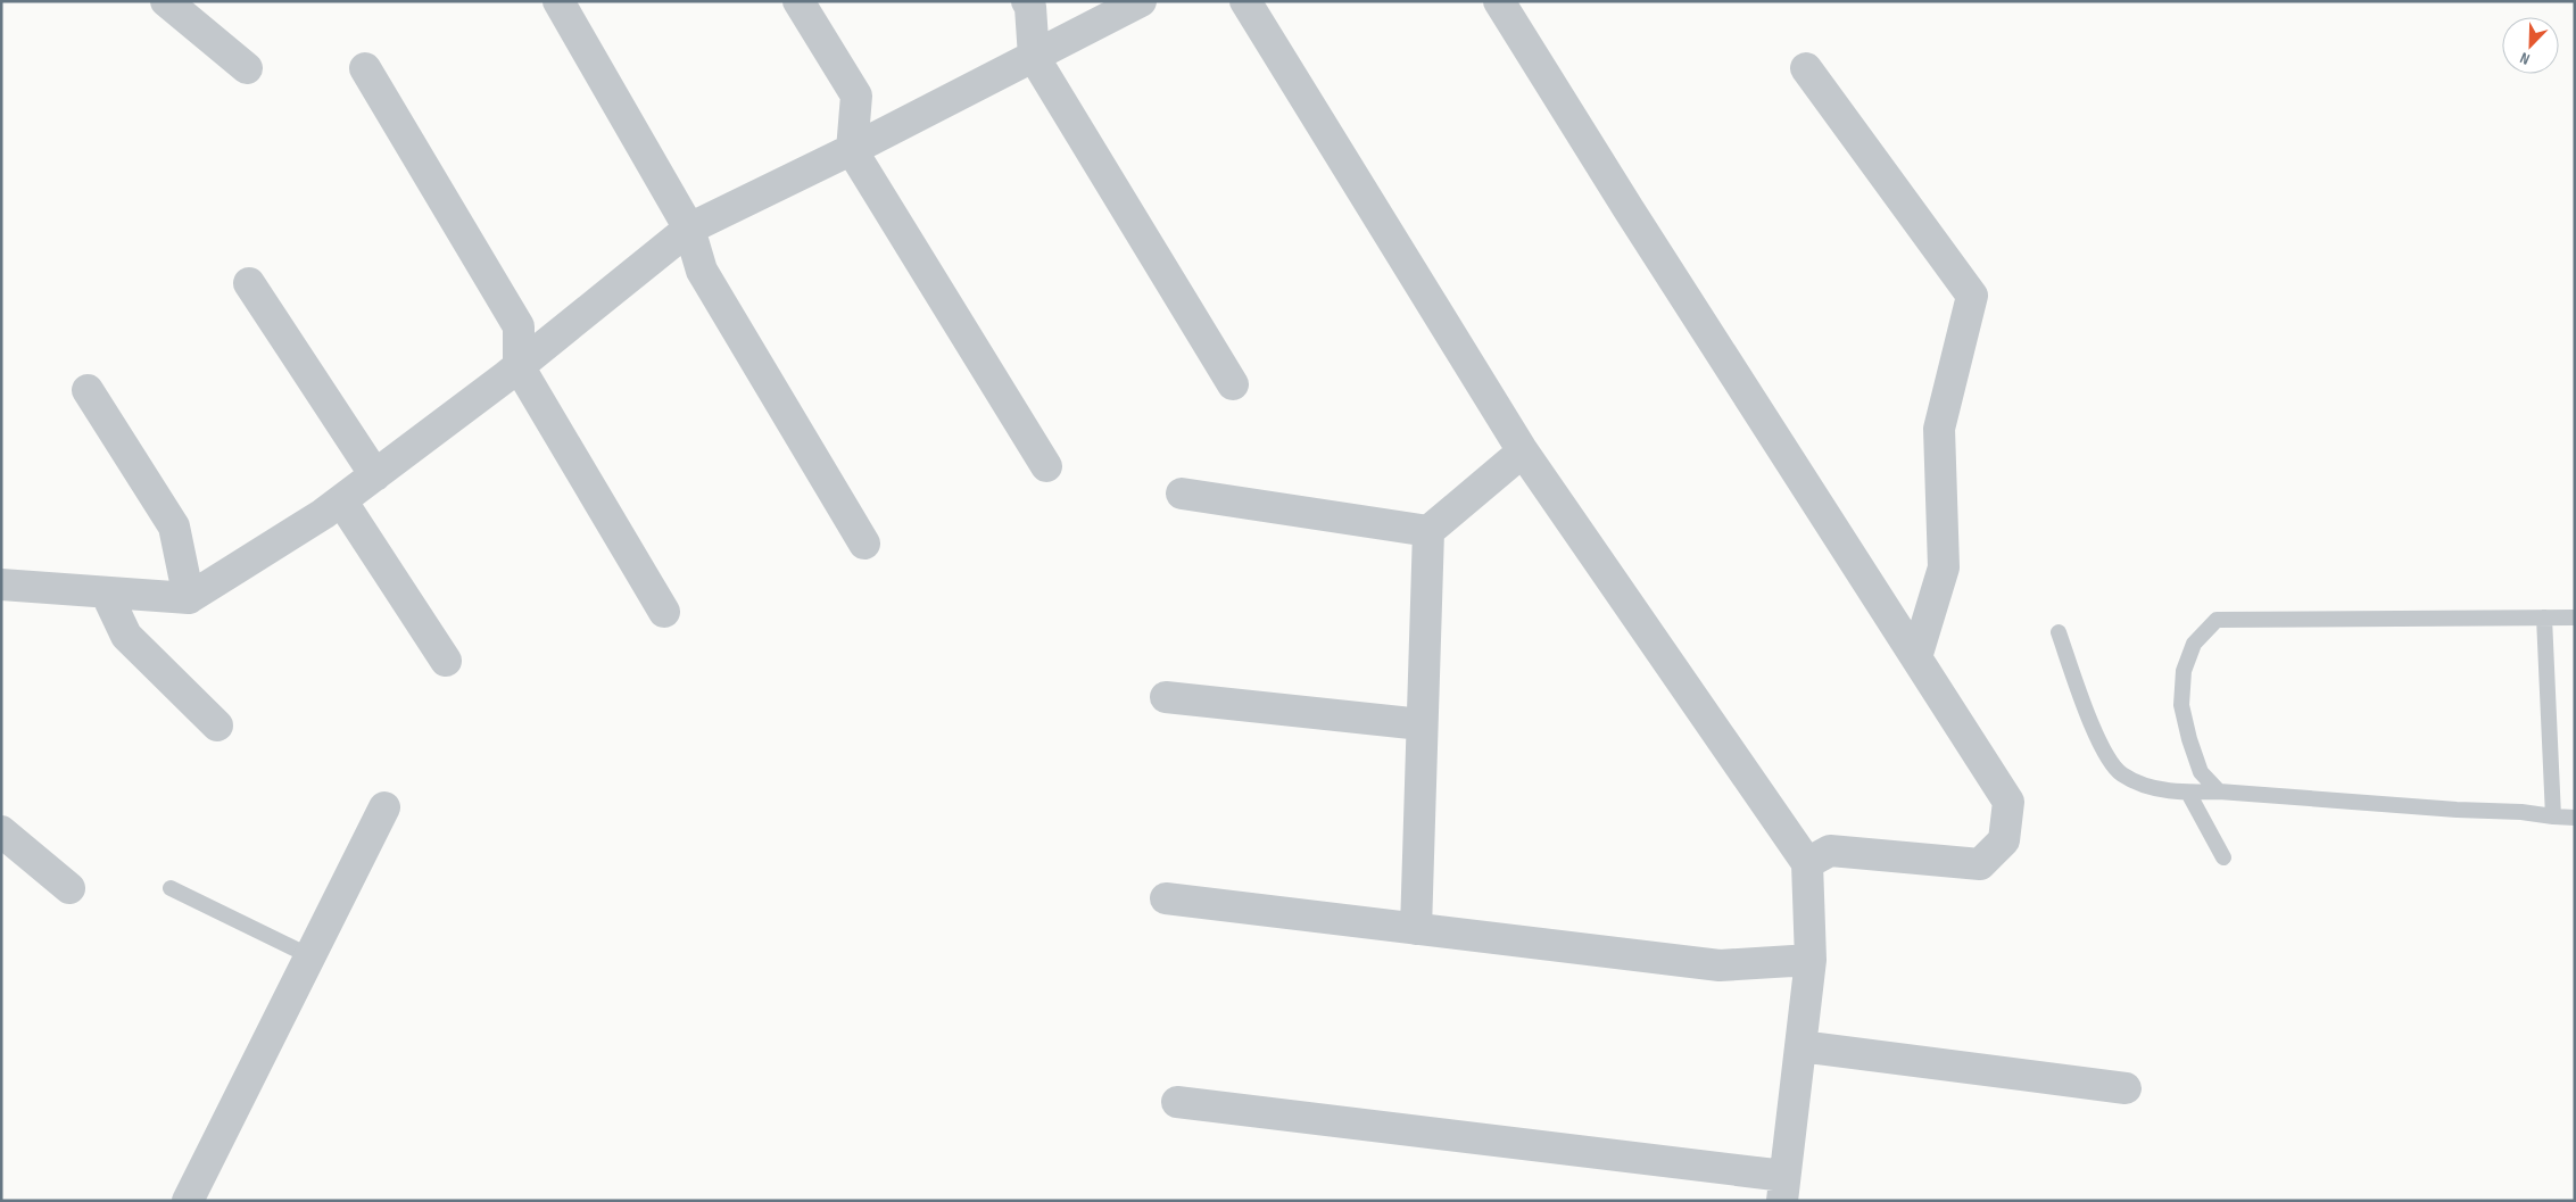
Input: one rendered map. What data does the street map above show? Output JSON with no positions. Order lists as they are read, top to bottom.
{
  "north": "bottom left"
}
